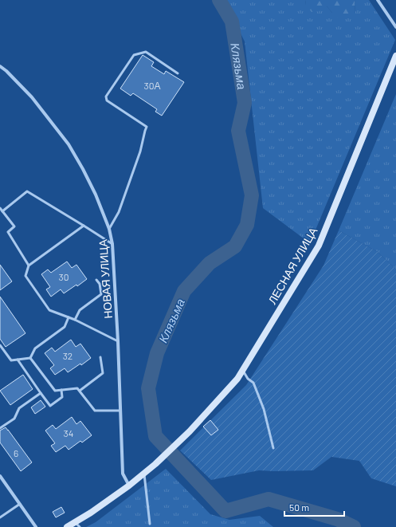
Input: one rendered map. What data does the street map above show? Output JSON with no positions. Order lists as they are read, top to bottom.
{
  "streets": {
    "street": ["ЛЕСНАЯ УЛИЦА", "НОВАЯ УЛИЦА"]
  },
  "crossings": [
    ["ЛЕСНАЯ УЛИЦА", "НОВАЯ УЛИЦА"]
  ],
  "water": ["Клязьма"],
  "house_numbers": [
    "30А",
    "30",
    "32",
    "34",
    "6"
  ],
  "scale_bar": "50 m"
}
